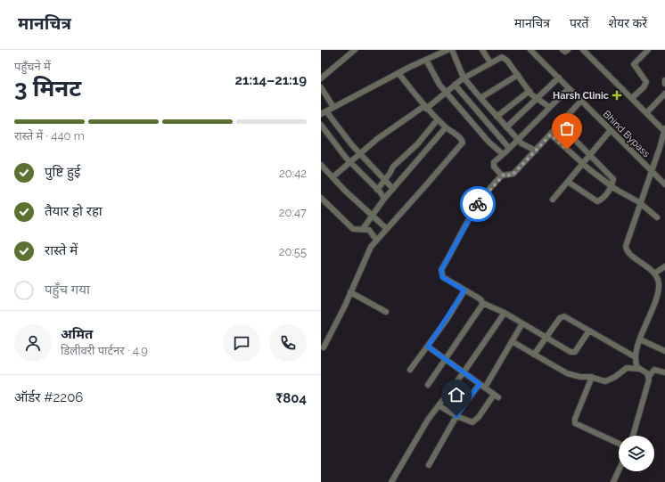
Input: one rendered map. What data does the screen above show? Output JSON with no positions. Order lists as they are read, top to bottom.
{
  "streets": {
    "street": ["Bhind Bypass"]
  },
  "places": {
    "health": ["Harsh Clinic"]
  },
  "page": {
    "header": "मानचित्र",
    "nav": ["मानचित्र", "परतें", "शेयर करें"],
    "heading": ["3 मिनट", "पहुँचने में", "21:14–21:19"],
    "panel": [
      "अमित",
      "डिलीवरी पार्टनर · 4.9",
      "ऑर्डर #2206",
      "₹804"
    ],
    "bar": "रास्ते में · 440 m",
    "list": [
      ["पुष्टि हुई", "20:42"],
      ["तैयार हो रहा", "20:47"],
      ["रास्ते में", "20:55"],
      "पहुँच गया"
    ]
  }
}
